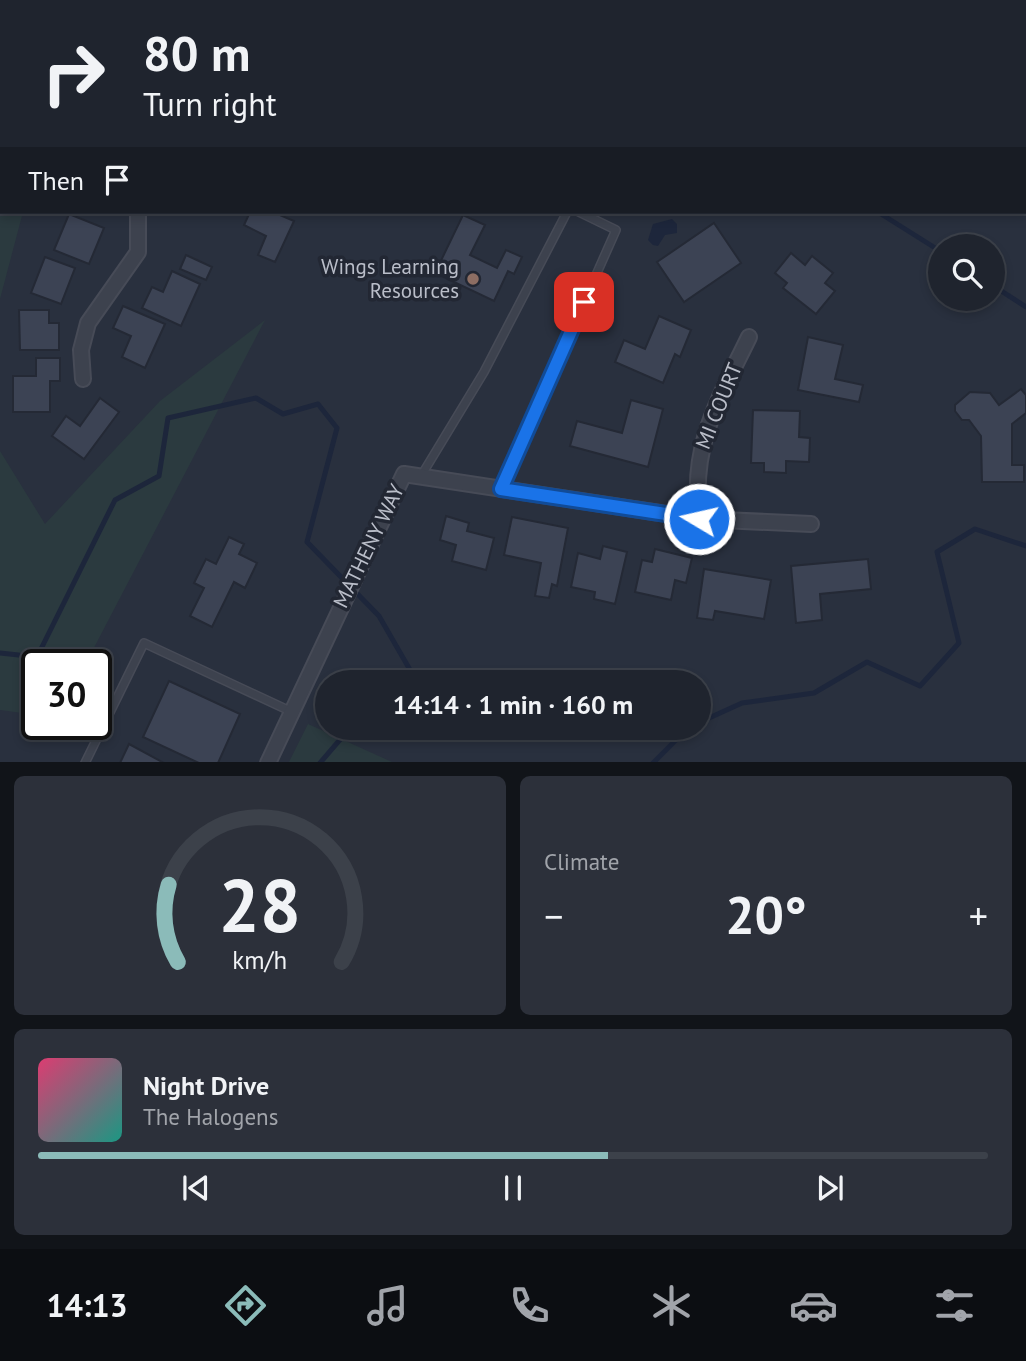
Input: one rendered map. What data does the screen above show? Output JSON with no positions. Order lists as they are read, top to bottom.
{
  "streets": {
    "street": ["MI COURT", "MATHENY WAY"]
  },
  "crossings": [
    ["MI COURT", "MATHENY WAY"]
  ],
  "places": ["Wings Learning Resources"],
  "page": {
    "turn": ["80 m", "Turn right"],
    "then": "Then",
    "limit": "30",
    "trip": "14:14 · 1 min · 160 m",
    "tile": "Climate",
    "heat": ["−", "20°", "+"],
    "song": ["Night Drive", "The Halogens"],
    "tabs": "14:13",
    "gauge": ["28", "km/h"]
  }
}
